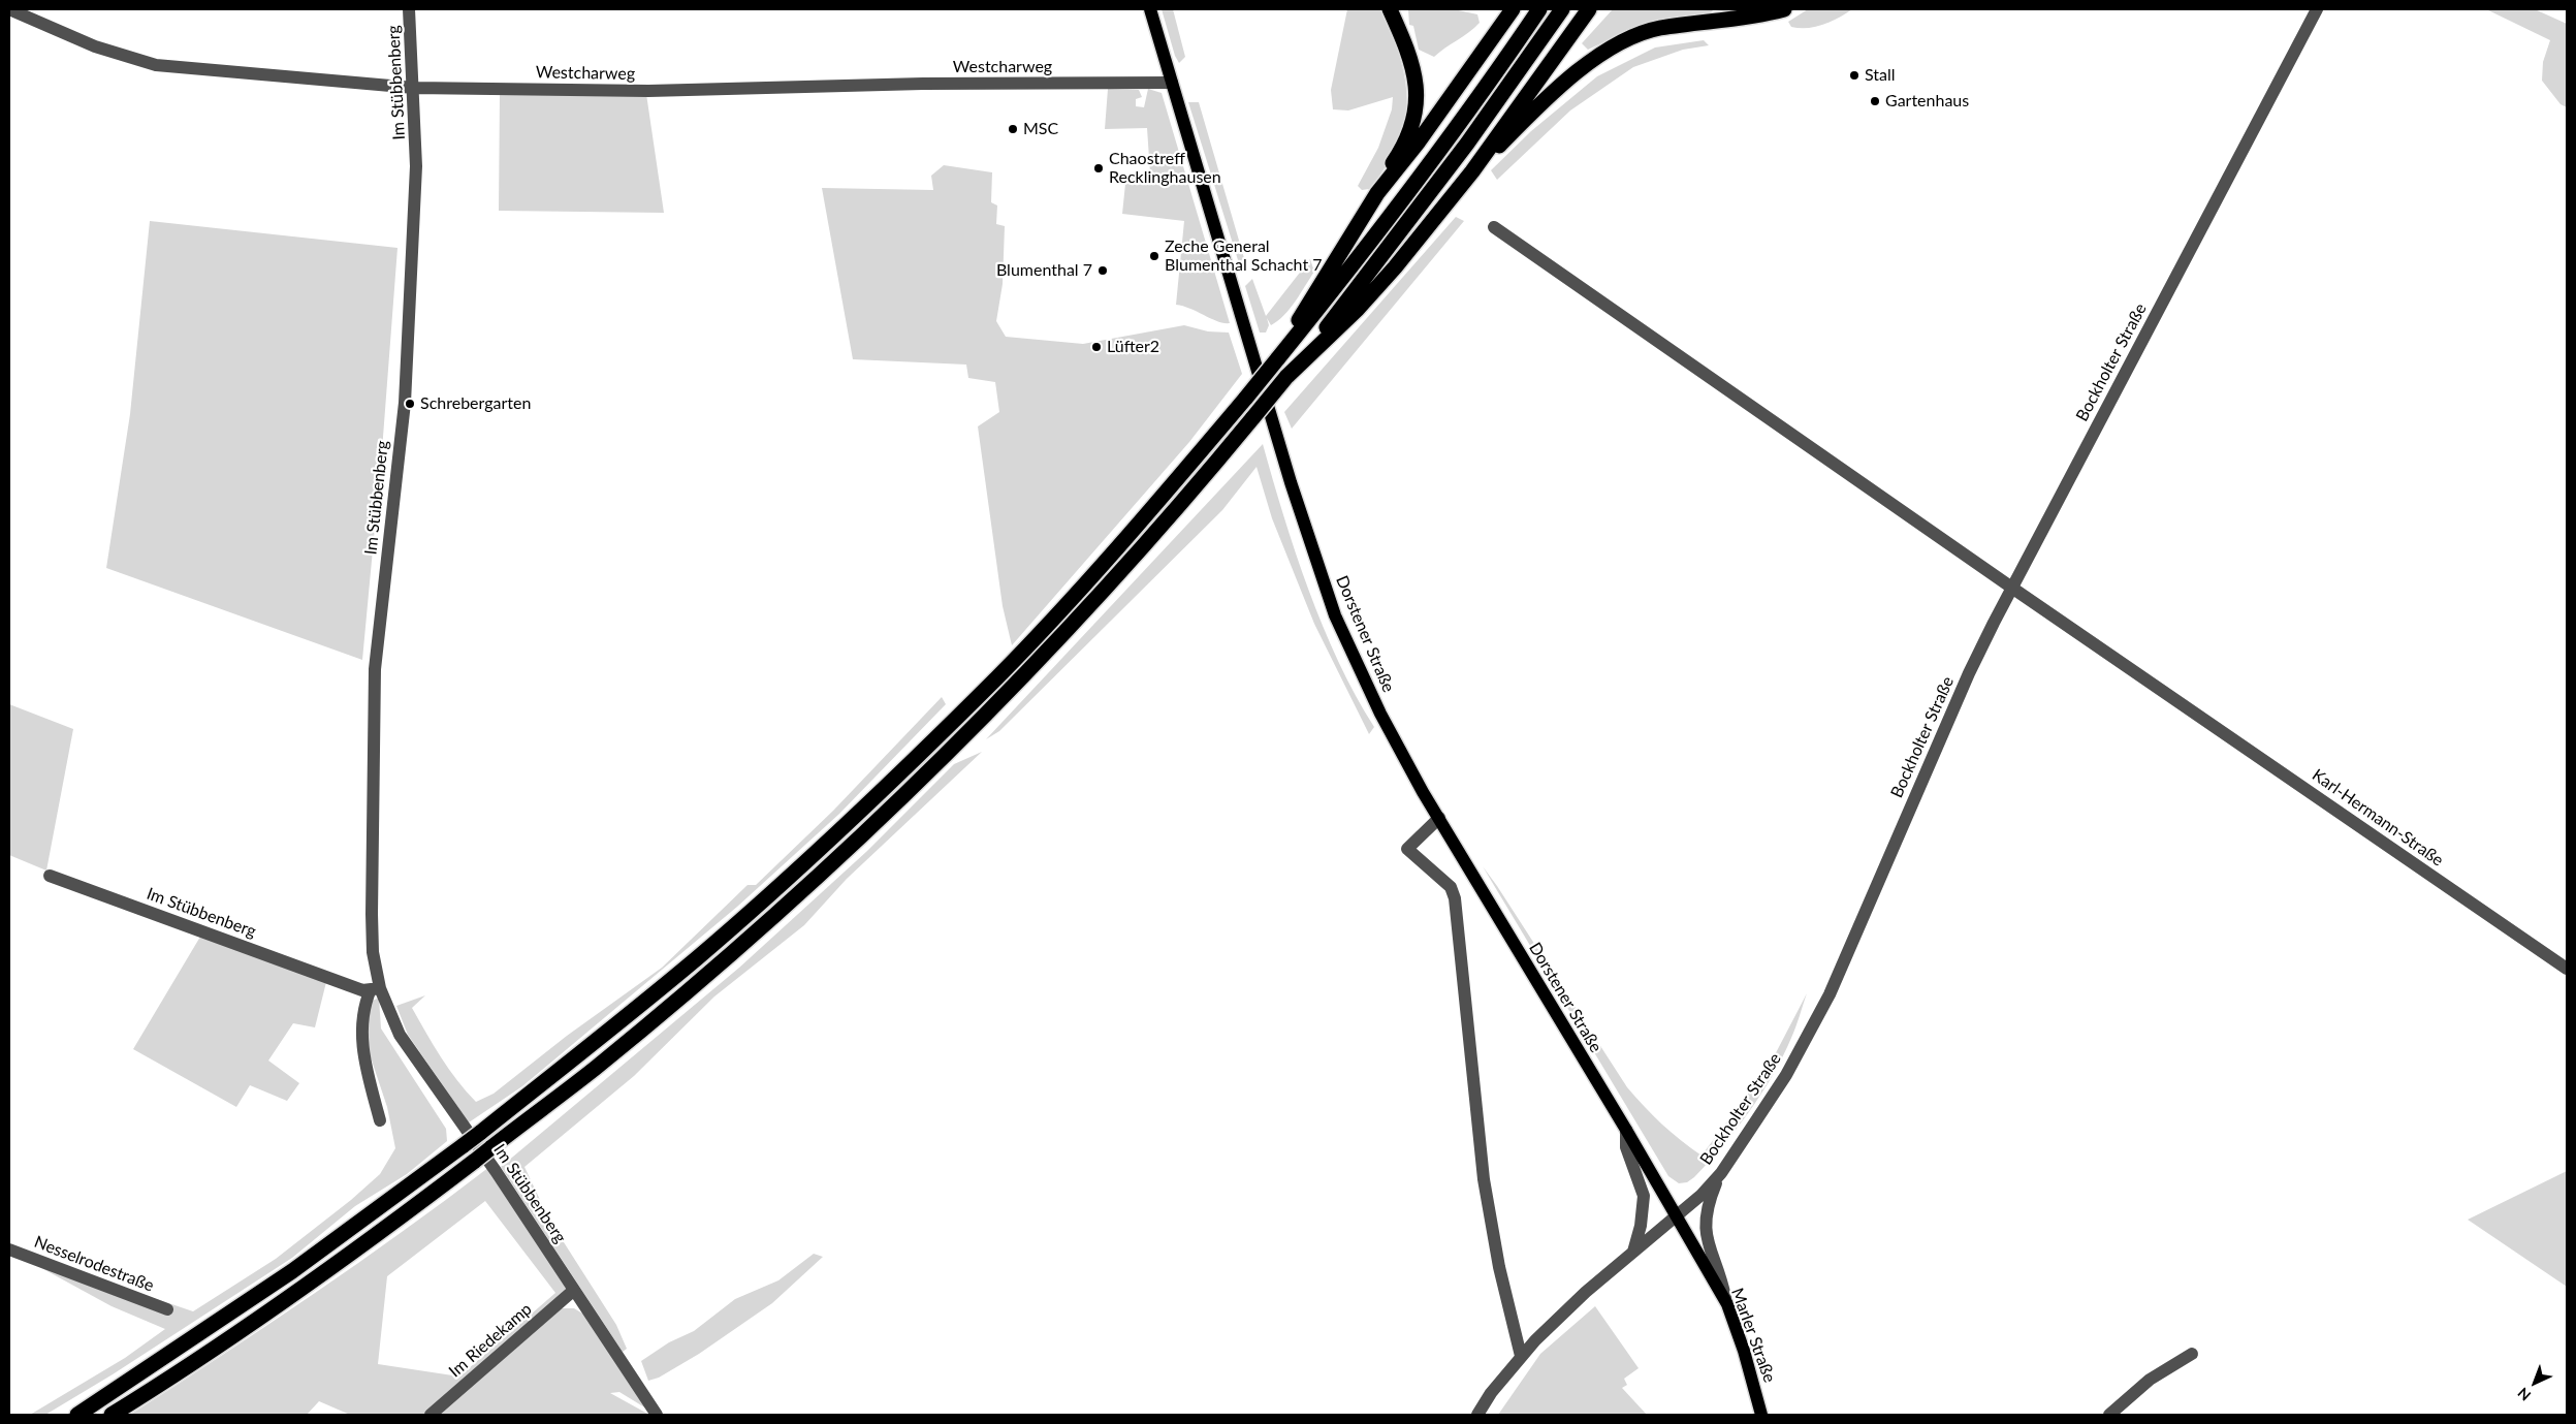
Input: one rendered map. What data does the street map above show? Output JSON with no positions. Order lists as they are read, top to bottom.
{
  "streets": {
    "main road": ["Dorstener Straße", "Marler Straße"],
    "street": [
      "Westcharweg",
      "Im Stübbenberg",
      "Bockholter Straße",
      "Karl-Hermann-Straße",
      "Nesselrodestraße",
      "Im Riedekamp"
    ]
  },
  "crossings": [
    ["Westcharweg", "Im Stübbenberg"],
    ["Westcharweg", "Dorstener Straße"],
    ["Im Stübbenberg", "Im Riedekamp"],
    ["Bockholter Straße", "Dorstener Straße"],
    ["Bockholter Straße", "Karl-Hermann-Straße"],
    ["Bockholter Straße", "Marler Straße"],
    ["Dorstener Straße", "Marler Straße"]
  ],
  "places": [
    "Stall",
    "Gartenhaus",
    "MSC",
    "Chaostreff Recklinghausen",
    "Zeche General Blumenthal Schacht 7",
    "Blumenthal 7",
    "Lüfter2",
    "Schrebergarten"
  ],
  "north": "bottom left"
}
